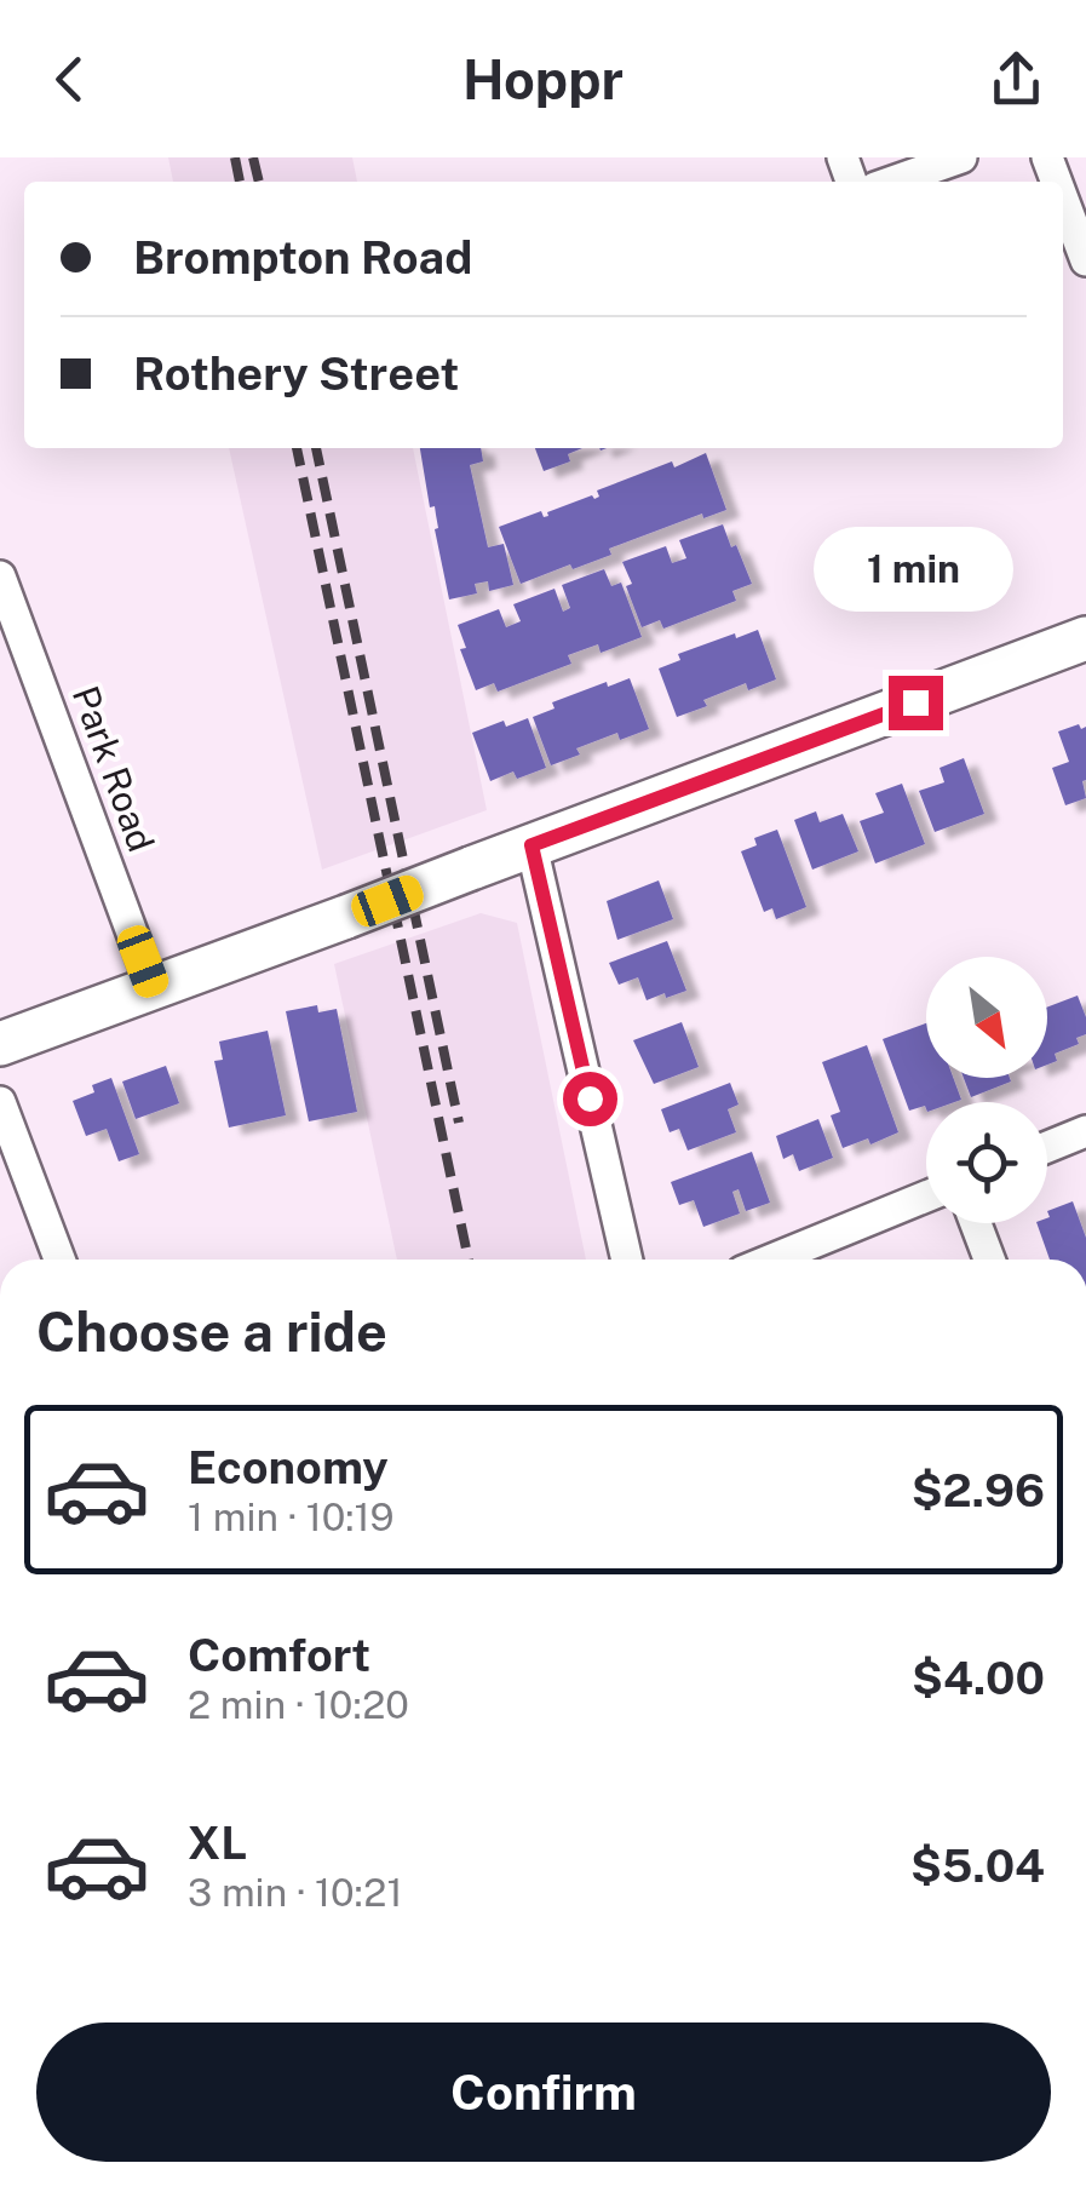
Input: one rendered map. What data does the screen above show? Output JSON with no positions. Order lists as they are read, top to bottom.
{
  "streets": {
    "street": ["Park Road"]
  },
  "north": "bottom right",
  "page": {
    "header": "Hoppr",
    "banner": ["Brompton Road", "Rothery Street"],
    "bubble": "1 min",
    "heading": "Choose a ride",
    "list": [
      {
        "name": "Economy",
        "note": "1 min · 10:19",
        "value": "$2.96"
      },
      {
        "name": "Comfort",
        "note": "2 min · 10:20",
        "value": "$4.00"
      },
      {
        "name": "XL",
        "note": "3 min · 10:21",
        "value": "$5.04"
      }
    ],
    "buttons": "Confirm"
  }
}
